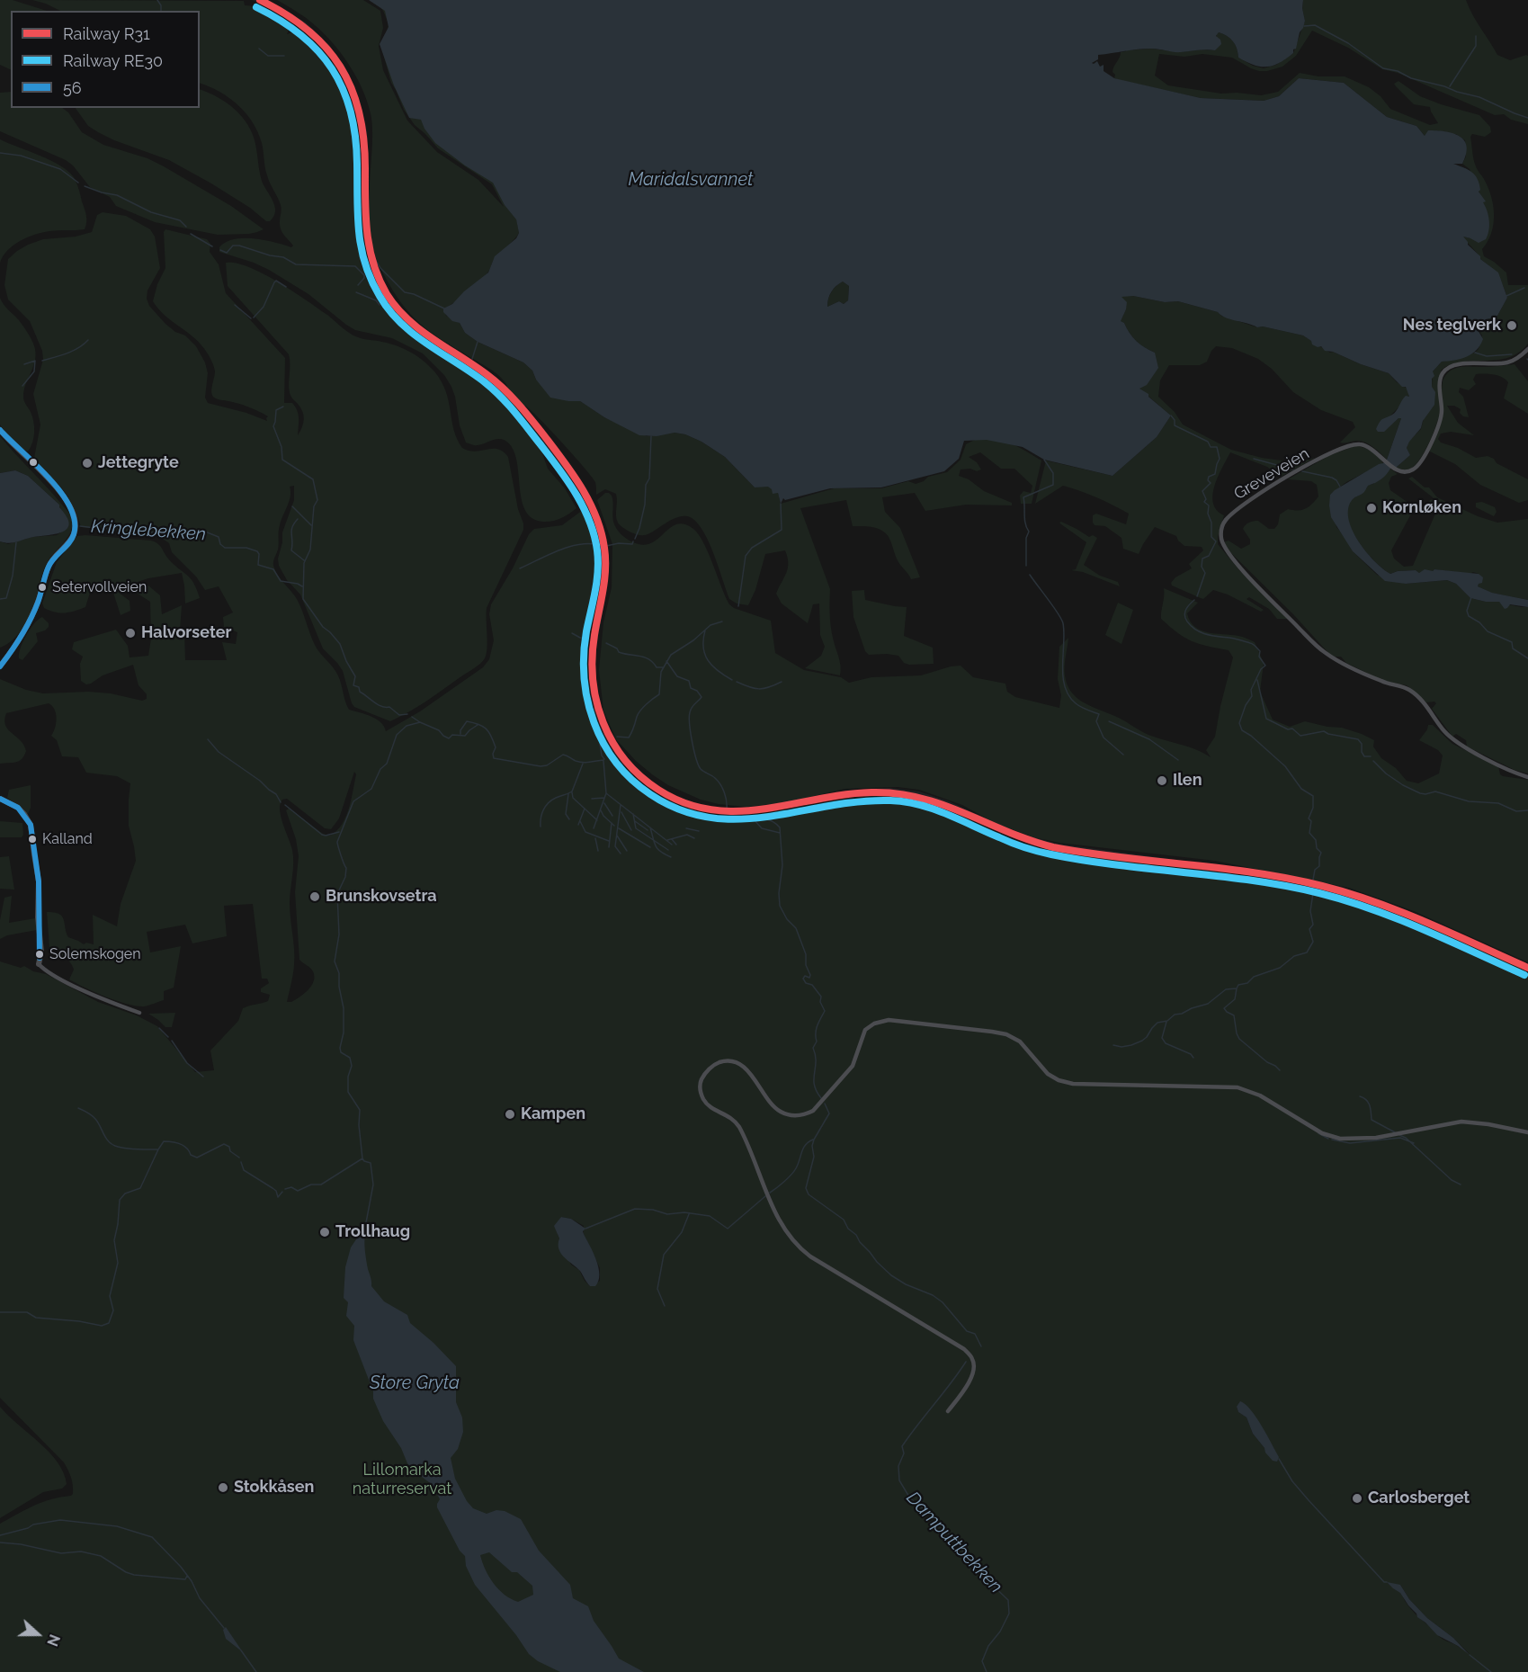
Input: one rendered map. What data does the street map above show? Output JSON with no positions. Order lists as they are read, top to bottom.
{
  "streets": {
    "street": ["Greveveien"]
  },
  "water": [
    "Maridalsvannet",
    "Kringlebekken",
    "Store Gryta",
    "Damputtbekken"
  ],
  "parks": ["Lillomarka naturreservat"],
  "places": [
    "Nes teglverk",
    "Jettegryte",
    "Kornløken",
    "Setervollveien",
    "Halvorseter",
    "Ilen",
    "Kalland",
    "Brunskovsetra",
    "Solemskogen",
    "Kampen",
    "Trollhaug",
    "Stokkåsen",
    "Carlosberget"
  ],
  "lines": ["rail line R31", "rail line RE30", "transit line 56"],
  "legend": ["Railway R31", "Railway RE30", "56"],
  "north": "right"
}
